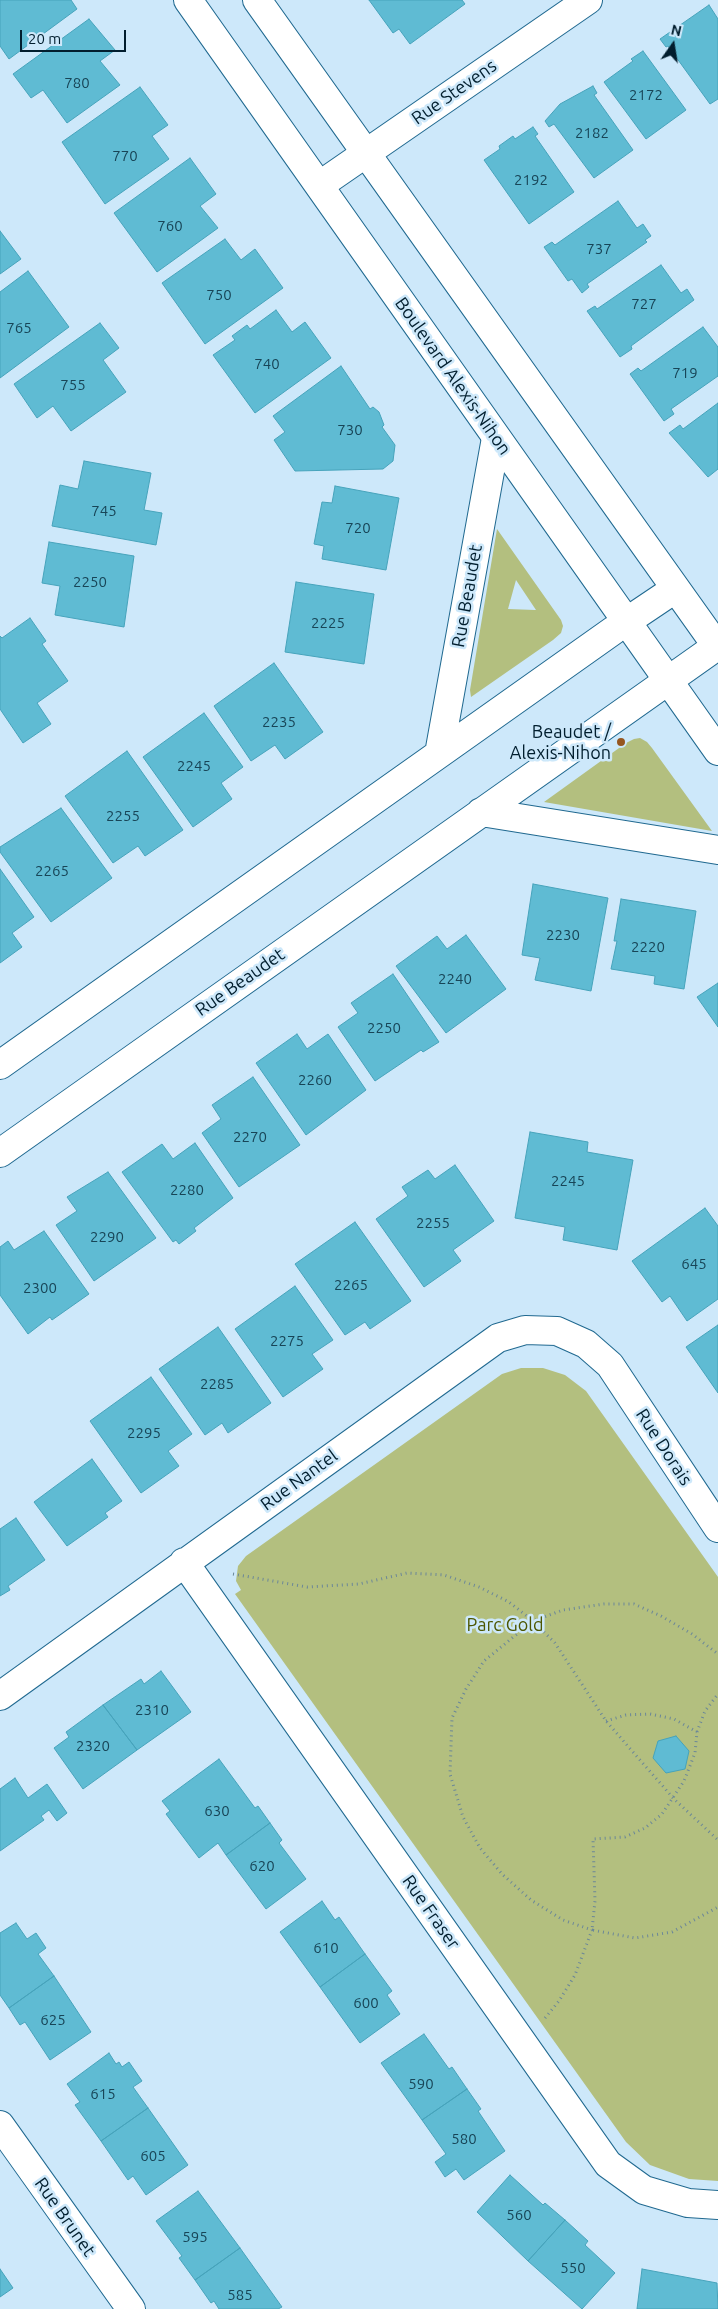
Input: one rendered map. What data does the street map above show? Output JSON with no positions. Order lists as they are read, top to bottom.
{
  "streets": {
    "street": [
      "Rue Stevens",
      "Boulevard Alexis-Nihon",
      "Rue Beaudet",
      "Rue Dorais",
      "Rue Nantel",
      "Rue Fraser",
      "Rue Brunet"
    ]
  },
  "crossings": [
    ["Rue Stevens", "Boulevard Alexis-Nihon"],
    ["Boulevard Alexis-Nihon", "Rue Beaudet"],
    ["Rue Dorais", "Rue Nantel"],
    ["Rue Nantel", "Rue Fraser"]
  ],
  "parks": ["Parc Gold"],
  "places": ["Beaudet / Alexis-Nihon"],
  "house_numbers": [
    "780",
    "2172",
    "2182",
    "770",
    "2192",
    "760",
    "737",
    "750",
    "727",
    "765",
    "740",
    "719",
    "755",
    "730",
    "745",
    "720",
    "2250",
    "2225",
    "2235",
    "2245",
    "2255",
    "2265",
    "2230",
    "2220",
    "2240",
    "2250",
    "2260",
    "2270",
    "2245",
    "2280",
    "2255",
    "2290",
    "645",
    "2265",
    "2300",
    "2275",
    "2285",
    "2295",
    "2310",
    "2320",
    "630",
    "620",
    "610",
    "600",
    "625",
    "590",
    "615",
    "580",
    "605",
    "560",
    "595",
    "550",
    "585"
  ],
  "scale_bar": "20 m",
  "north": "top"
}
